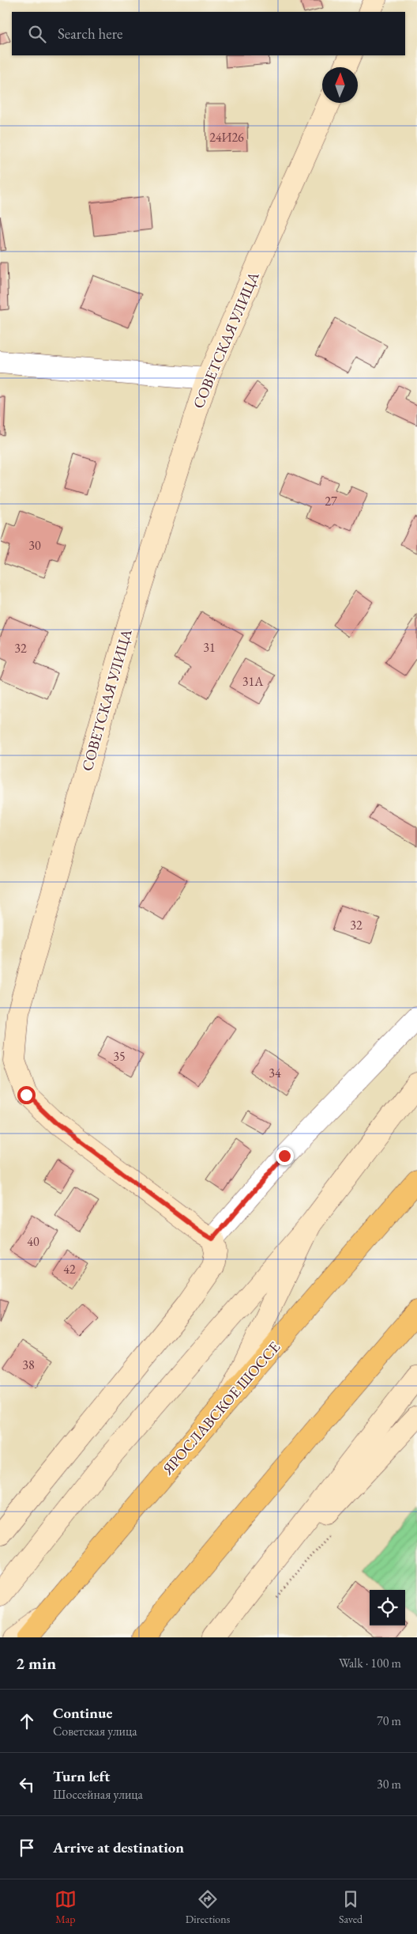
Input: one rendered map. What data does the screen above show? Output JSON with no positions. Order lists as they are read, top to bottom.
{
  "streets": {
    "highway": ["ЯРОСЛАВСКОЕ ШОССЕ"],
    "street": ["СОВЕТСКАЯ УЛИЦА"]
  },
  "house_numbers": [
    "24И26",
    "27",
    "30",
    "31",
    "32",
    "31А",
    "32",
    "35",
    "34",
    "40",
    "42",
    "38"
  ],
  "north": "top",
  "page": {
    "search": "Search here",
    "heading": ["2 min", "Walk · 100 m"],
    "list": [
      ["Continue", "Советская улица", "70 m"],
      ["Turn left", "Шоссейная улица", "30 m"],
      "Arrive at destination"
    ],
    "nav": ["Map", "Directions", "Saved"]
  }
}
